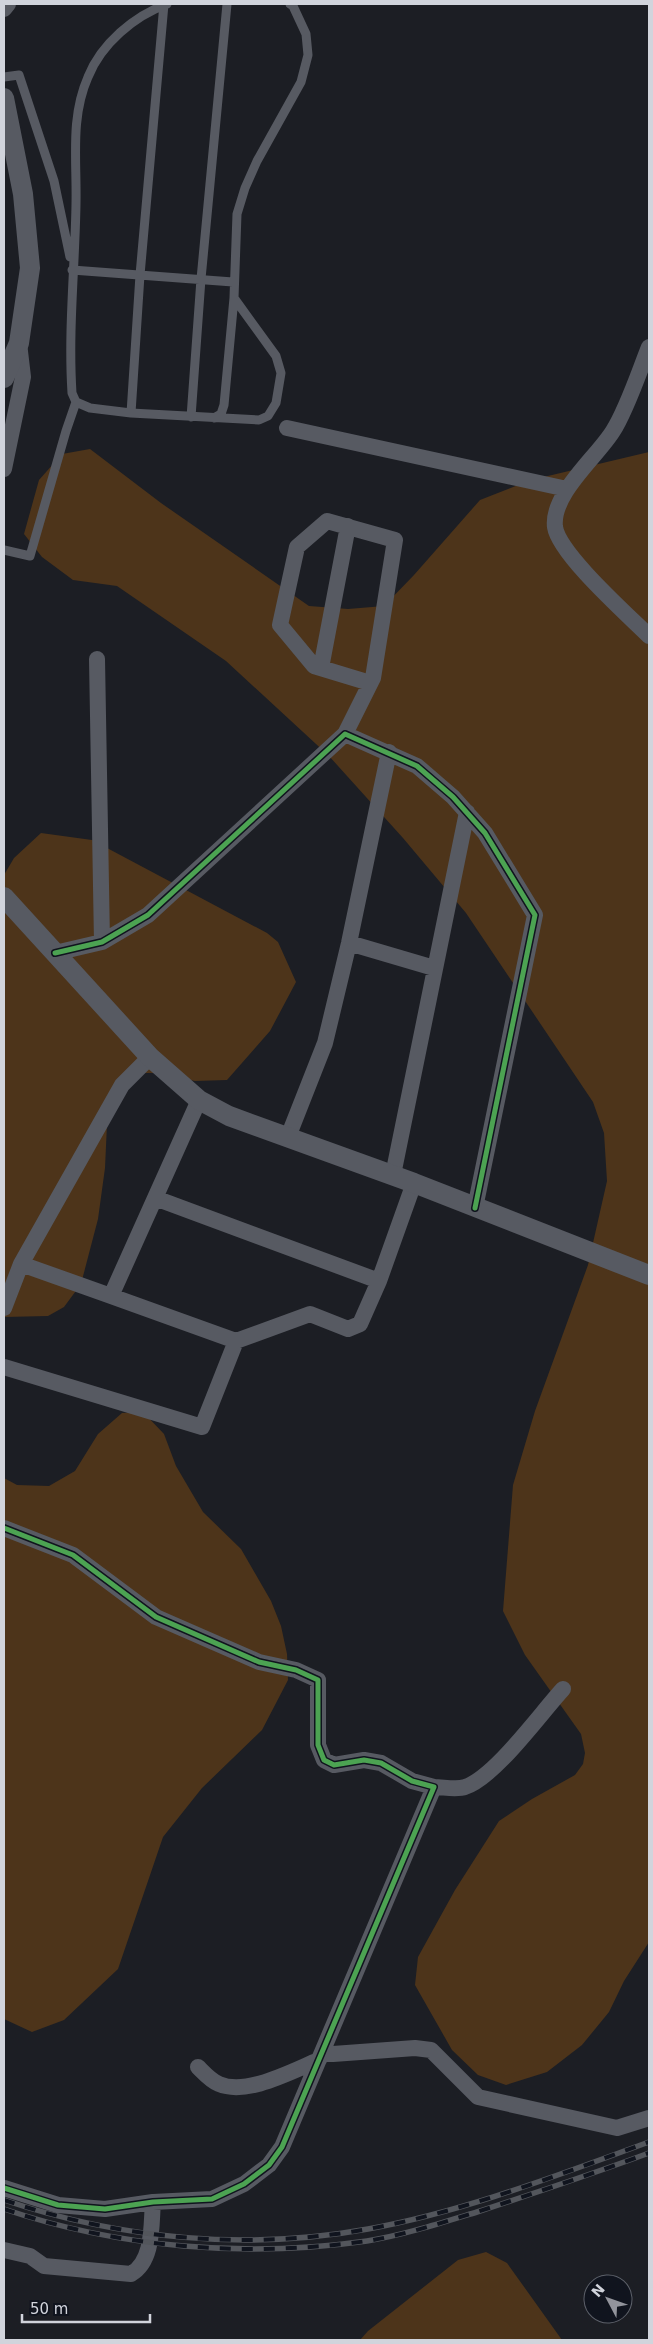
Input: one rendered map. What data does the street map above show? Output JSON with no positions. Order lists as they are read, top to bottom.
{
  "scale_bar": "50 m",
  "north": "top left"
}
